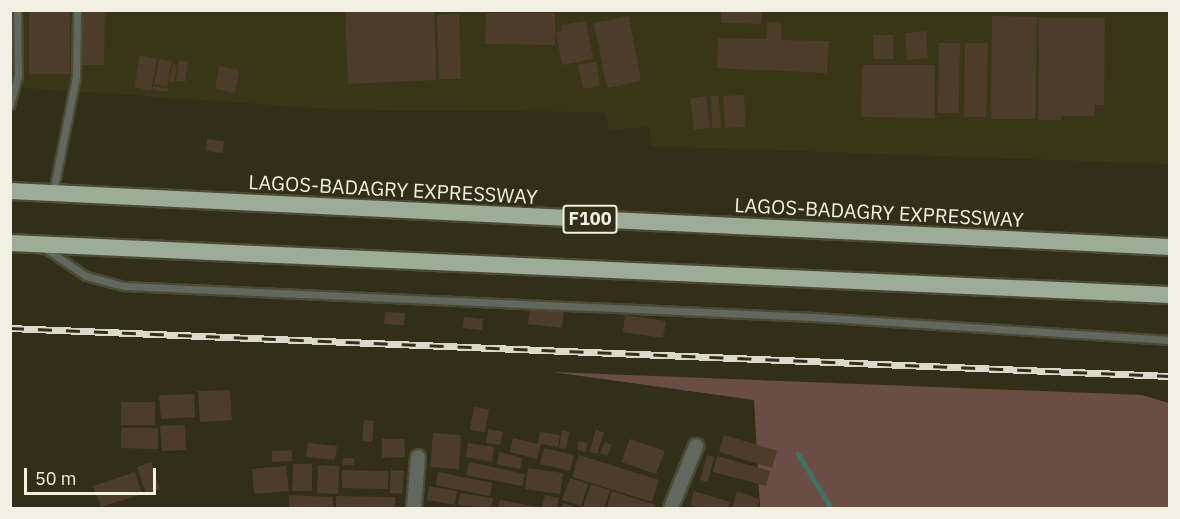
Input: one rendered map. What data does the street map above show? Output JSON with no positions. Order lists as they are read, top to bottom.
{
  "streets": {
    "highway": ["LAGOS-BADAGRY EXPRESSWAY", "F100"]
  },
  "scale_bar": "50 m"
}
